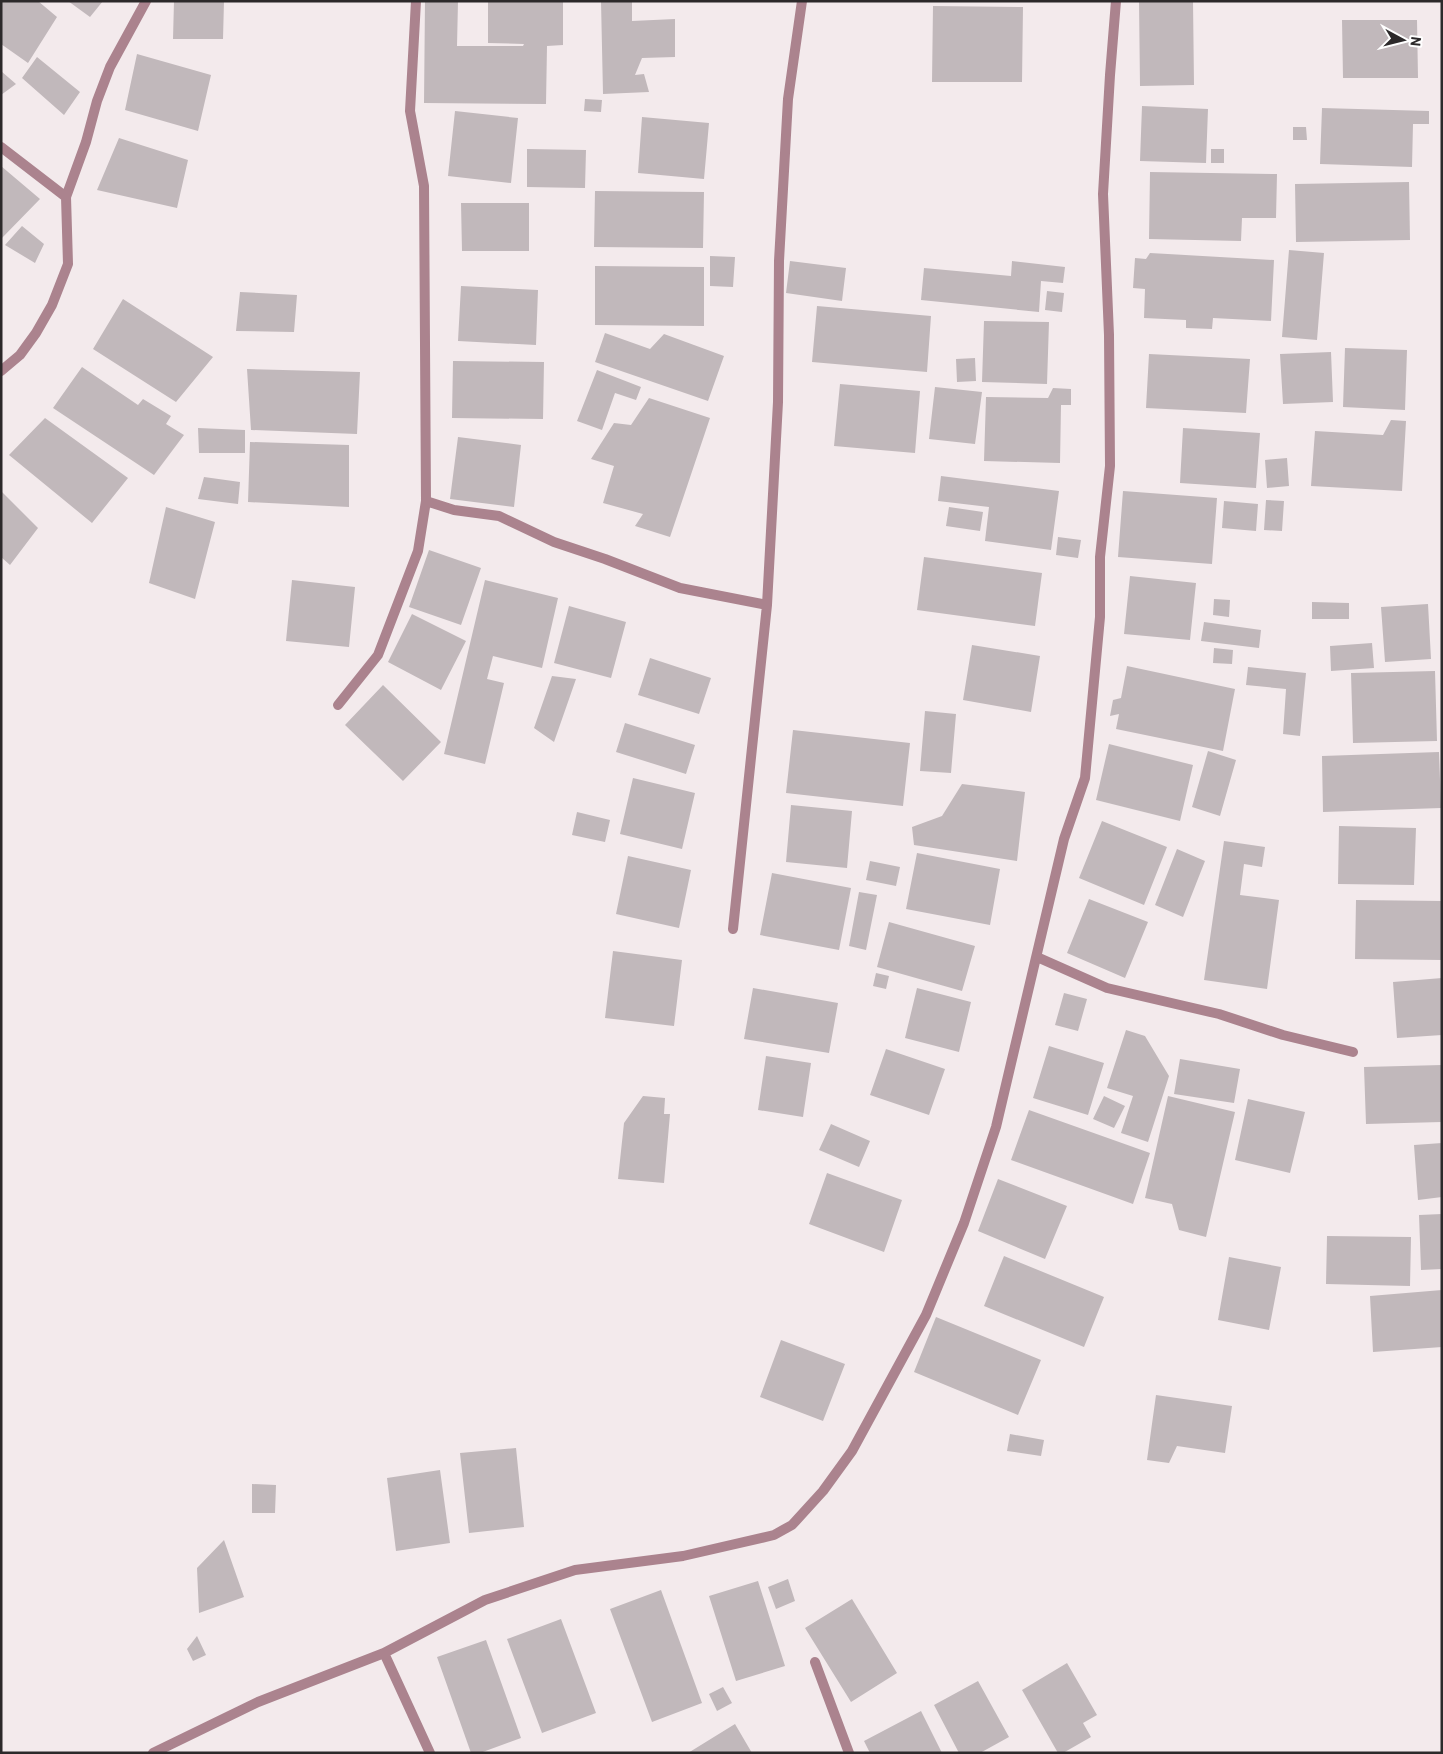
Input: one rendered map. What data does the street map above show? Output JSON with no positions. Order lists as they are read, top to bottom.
{
  "north": "right"
}
